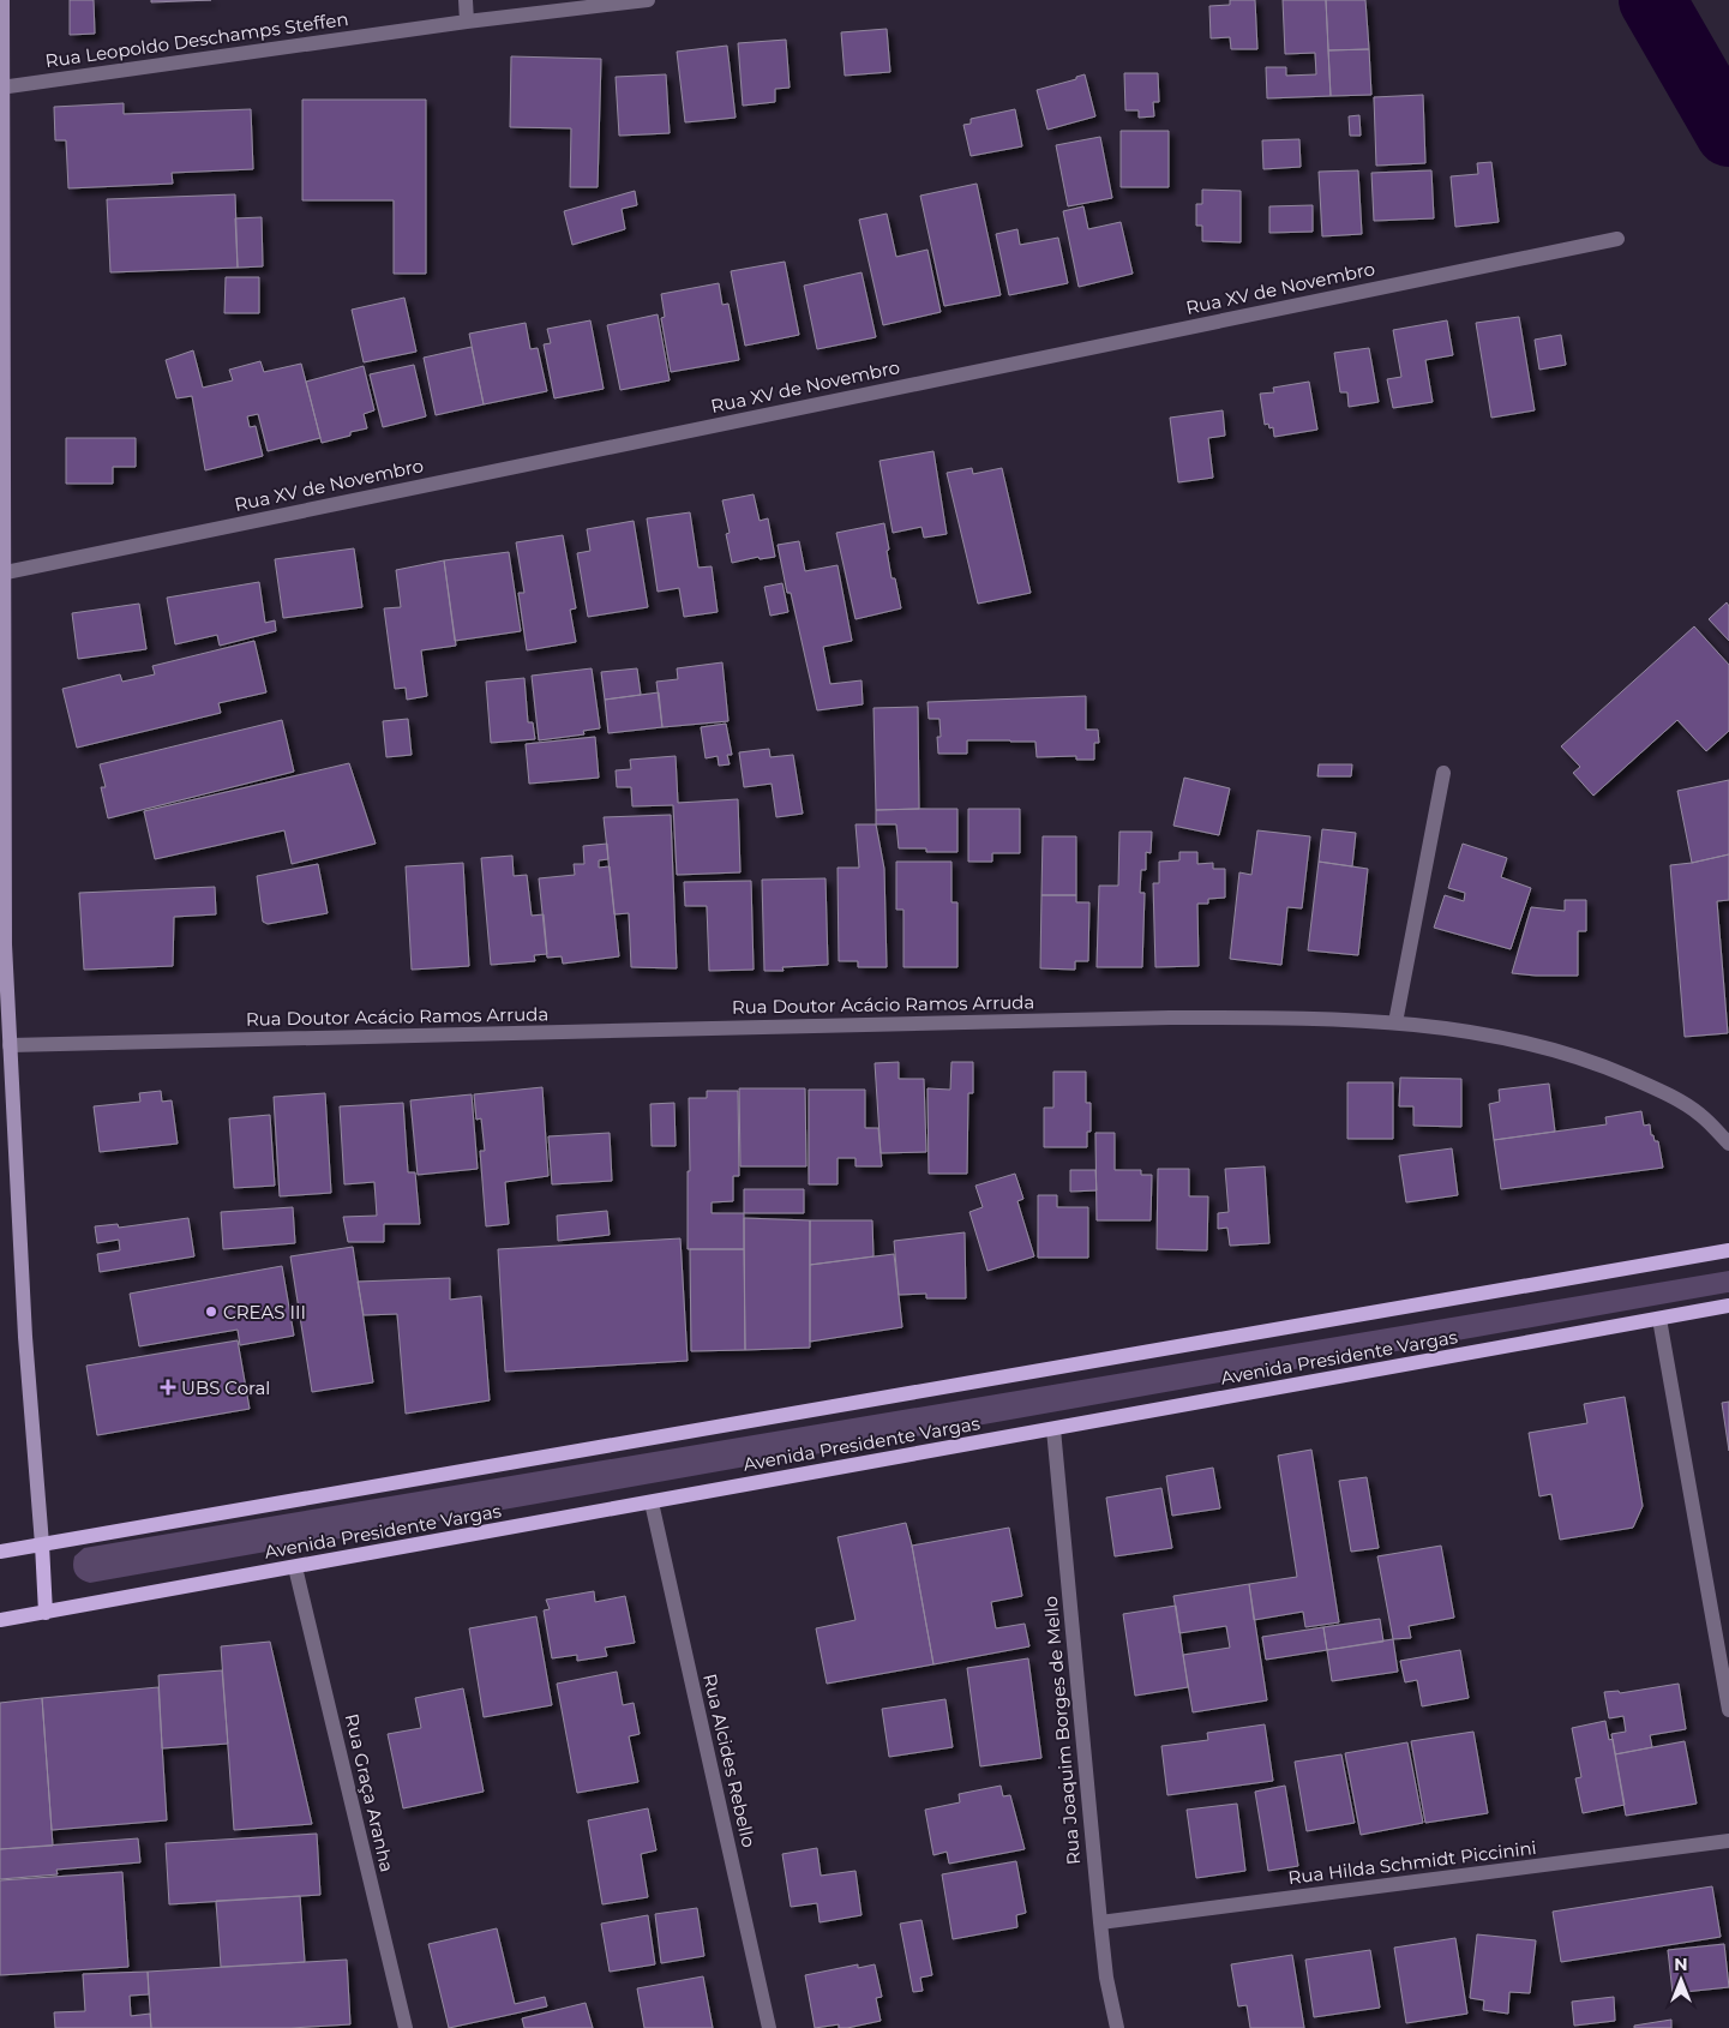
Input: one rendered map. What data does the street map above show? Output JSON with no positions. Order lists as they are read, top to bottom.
{
  "streets": {
    "main road": ["Avenida Presidente Vargas"],
    "street": [
      "Rua Leopoldo Deschamps Steffen",
      "Rua XV de Novembro",
      "Rua Doutor Acácio Ramos Arruda",
      "Rua Joaquim Borges de Mello",
      "Rua Alcides Rebello",
      "Rua Graça Aranha",
      "Rua Hilda Schmidt Piccinini"
    ]
  },
  "crossings": [
    ["Avenida Presidente Vargas", "Rua Joaquim Borges de Mello"],
    ["Avenida Presidente Vargas", "Rua Alcides Rebello"],
    ["Avenida Presidente Vargas", "Rua Graça Aranha"],
    ["Rua Joaquim Borges de Mello", "Rua Hilda Schmidt Piccinini"]
  ],
  "places": {
    "other": ["CREAS III"],
    "health": ["UBS Coral"]
  },
  "north": "top"
}
